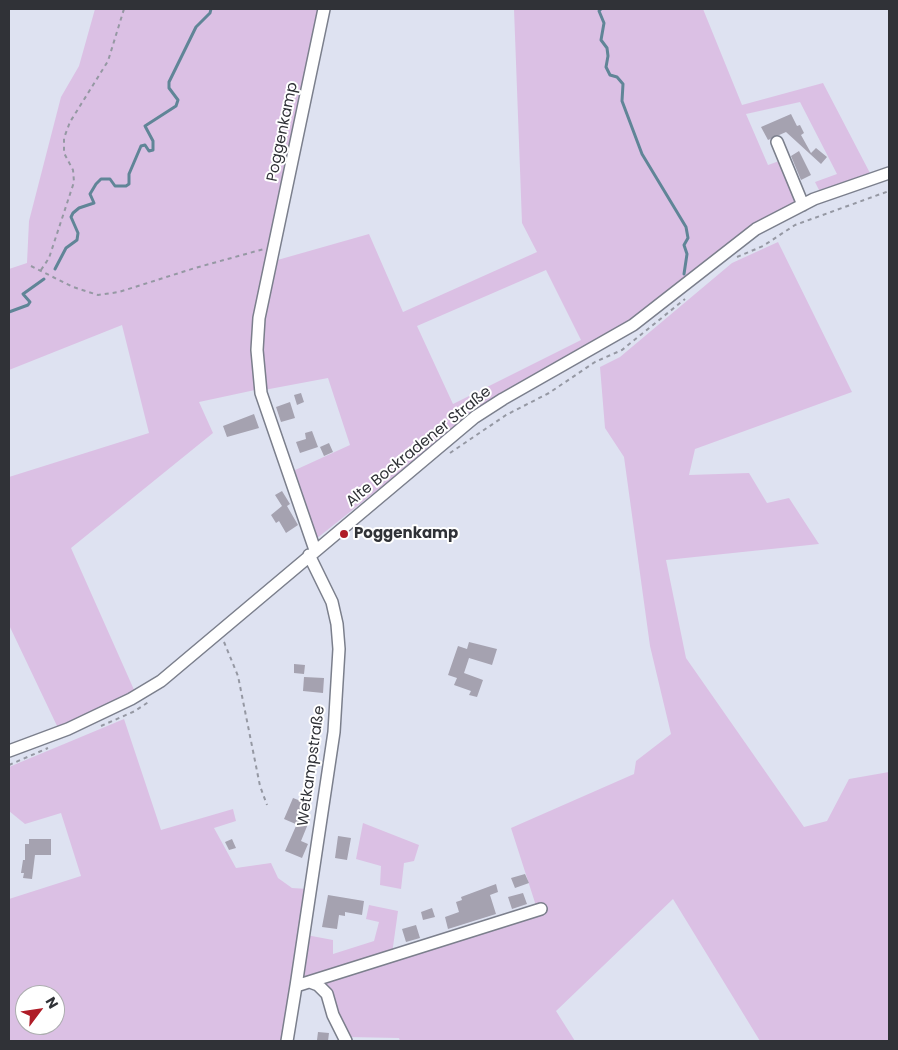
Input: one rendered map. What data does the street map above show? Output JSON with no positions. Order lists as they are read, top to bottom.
{
  "streets": {
    "street": ["Poggenkamp", "Alte Bockradener Straße", "Wetkampstraße"]
  },
  "crossings": [
    ["Poggenkamp", "Alte Bockradener Straße"],
    ["Poggenkamp", "Wetkampstraße"],
    ["Alte Bockradener Straße", "Wetkampstraße"]
  ],
  "places": ["Poggenkamp"],
  "north": "top right"
}
